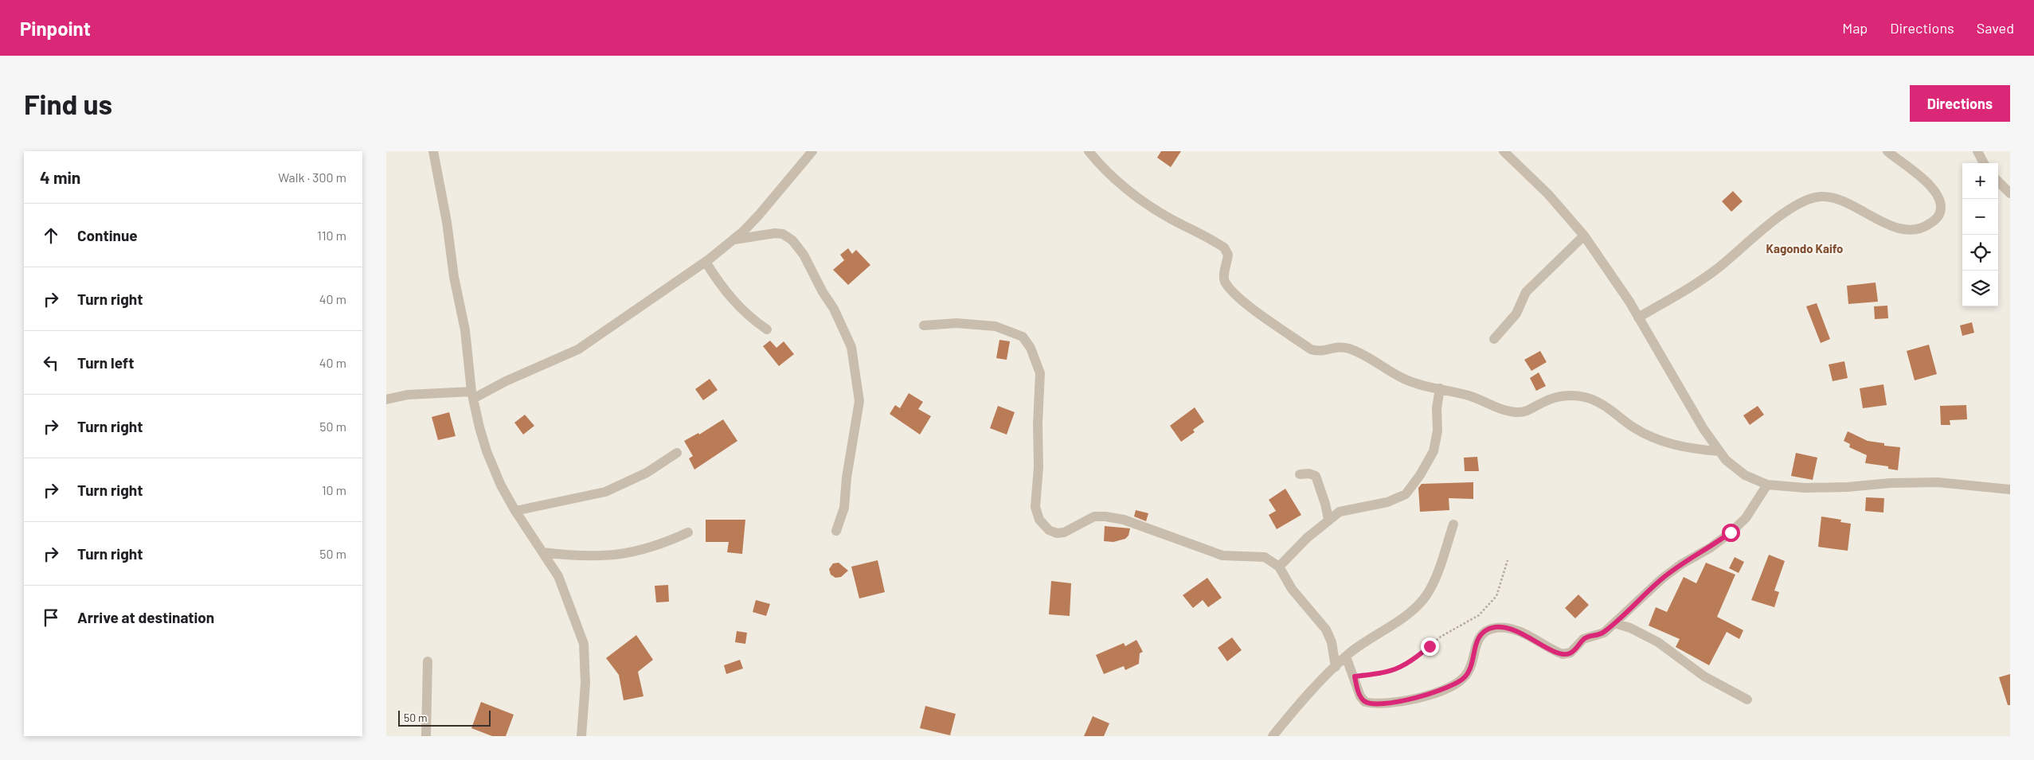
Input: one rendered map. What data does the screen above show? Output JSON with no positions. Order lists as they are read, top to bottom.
{
  "districts": ["Kagondo Kaifo"],
  "scale_bar": "50 m",
  "page": {
    "header": "Pinpoint",
    "nav": ["Map", "Directions", "Saved"],
    "buttons": "Directions",
    "title": "Find us",
    "heading": ["4 min", "Walk · 300 m"],
    "map_buttons": ["+", "−"],
    "list": [
      ["Continue", "110 m"],
      ["Turn right", "40 m"],
      ["Turn left", "40 m"],
      ["Turn right", "50 m"],
      ["Turn right", "10 m"],
      ["Turn right", "50 m"],
      "Arrive at destination"
    ],
    "scale": "50 m"
  }
}
